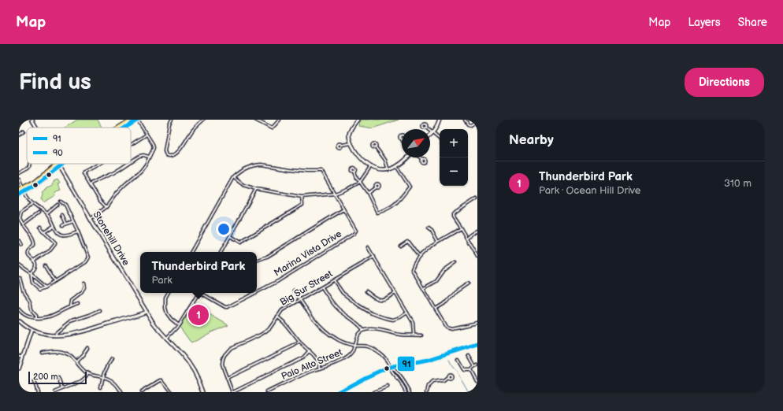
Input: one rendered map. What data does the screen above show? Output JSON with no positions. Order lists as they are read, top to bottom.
{
  "streets": {
    "main road": ["Stonehill Drive"],
    "street": ["Marina Vista Drive", "Big Sur Street", "Palo Alto Street"]
  },
  "lines": ["transit line 90", "transit line 91"],
  "legend": ["91", "90"],
  "scale_bar": "200 m",
  "north": "top right",
  "page": {
    "header": "Map",
    "nav": ["Map", "Layers", "Share"],
    "buttons": "Directions",
    "title": "Find us",
    "heading": "Nearby",
    "map_buttons": ["+", "−"],
    "list": [
      {
        "mark": "1",
        "name": "Thunderbird Park",
        "note": "Park · Ocean Hill Drive",
        "value": "310 m"
      }
    ],
    "popup": ["Thunderbird Park", "Park"],
    "pins": "1",
    "scale": "200 m"
  }
}
